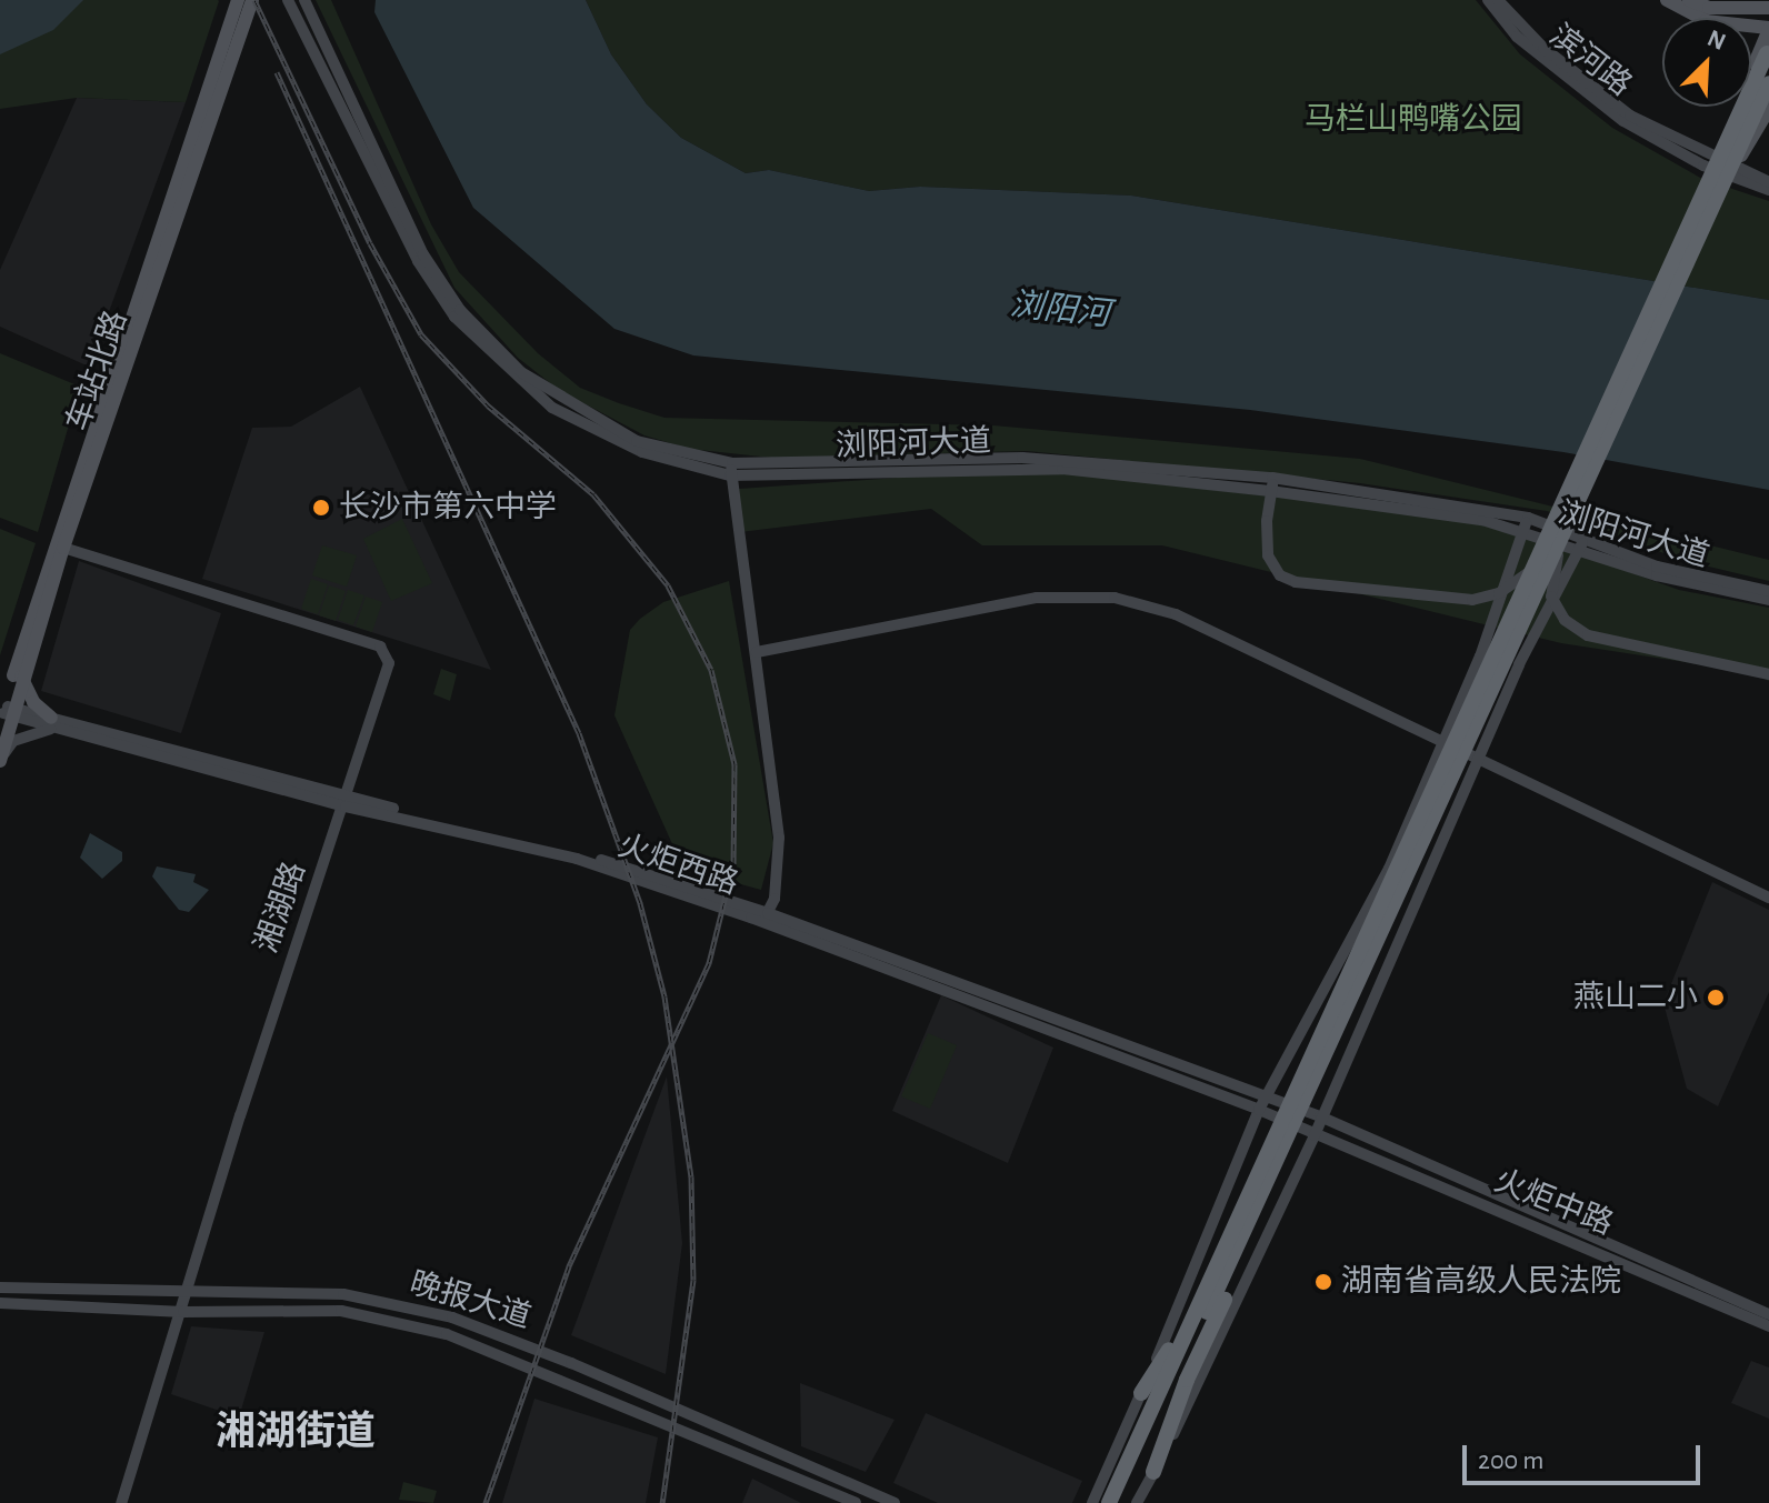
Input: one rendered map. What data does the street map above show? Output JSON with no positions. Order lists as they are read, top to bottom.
{
  "streets": {
    "main road": [
      "滨河路",
      "车站北路",
      "浏阳河大道",
      "火炬西路",
      "湘湖路",
      "火炬中路",
      "晚报大道"
    ]
  },
  "crossings": [
    ["车站北路", "火炬西路"],
    ["车站北路", "湘湖路"],
    ["火炬西路", "湘湖路"],
    ["火炬西路", "火炬中路"],
    ["湘湖路", "晚报大道"]
  ],
  "districts": ["湘湖街道"],
  "water": ["浏阳河"],
  "parks": ["马栏山鸭嘴公园"],
  "places": ["长沙市第六中学", "燕山二小", "湖南省高级人民法院"],
  "scale_bar": "200 m",
  "north": "top right"
}
